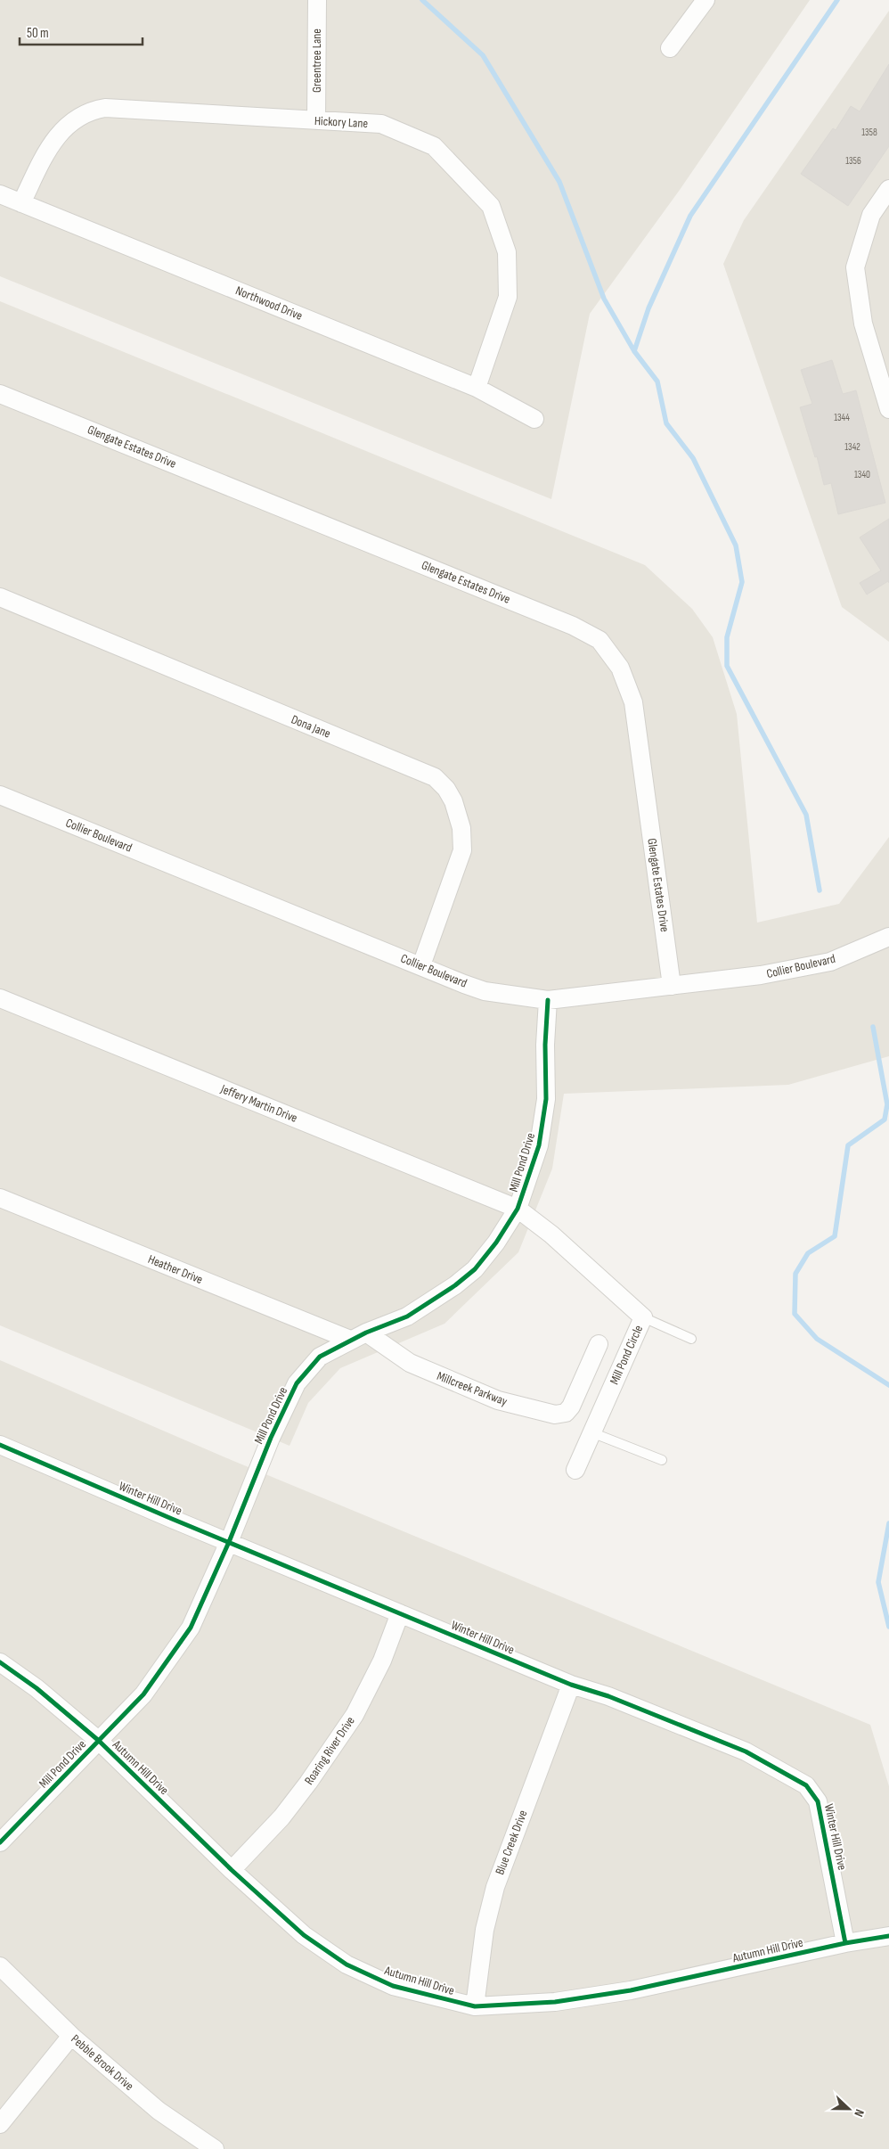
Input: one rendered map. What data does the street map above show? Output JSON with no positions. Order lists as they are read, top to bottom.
{
  "streets": {
    "street": [
      "Greentree Lane",
      "Hickory Lane",
      "Northwood Drive",
      "Glengate Estates Drive",
      "Dona Jane",
      "Collier Boulevard",
      "Jeffery Martin Drive",
      "Mill Pond Drive",
      "Heather Drive",
      "Mill Pond Circle",
      "Millcreek Parkway",
      "Winter Hill Drive",
      "Roaring River Drive",
      "Autumn Hill Drive",
      "Blue Creek Drive",
      "Pebble Brook Drive"
    ]
  },
  "crossings": [
    ["Greentree Lane", "Hickory Lane"],
    ["Hickory Lane", "Northwood Drive"],
    ["Glengate Estates Drive", "Collier Boulevard"],
    ["Dona Jane", "Collier Boulevard"],
    ["Collier Boulevard", "Mill Pond Drive"],
    ["Jeffery Martin Drive", "Mill Pond Drive"],
    ["Jeffery Martin Drive", "Mill Pond Circle"],
    ["Mill Pond Drive", "Heather Drive"],
    ["Mill Pond Drive", "Mill Pond Circle"],
    ["Mill Pond Drive", "Millcreek Parkway"],
    ["Mill Pond Drive", "Winter Hill Drive"],
    ["Mill Pond Drive", "Autumn Hill Drive"],
    ["Heather Drive", "Millcreek Parkway"],
    ["Winter Hill Drive", "Roaring River Drive"],
    ["Winter Hill Drive", "Autumn Hill Drive"],
    ["Winter Hill Drive", "Blue Creek Drive"],
    ["Roaring River Drive", "Autumn Hill Drive"],
    ["Autumn Hill Drive", "Blue Creek Drive"]
  ],
  "house_numbers": [
    "1358",
    "1356",
    "1344",
    "1342",
    "1340"
  ],
  "scale_bar": "50 m",
  "north": "right"
}
